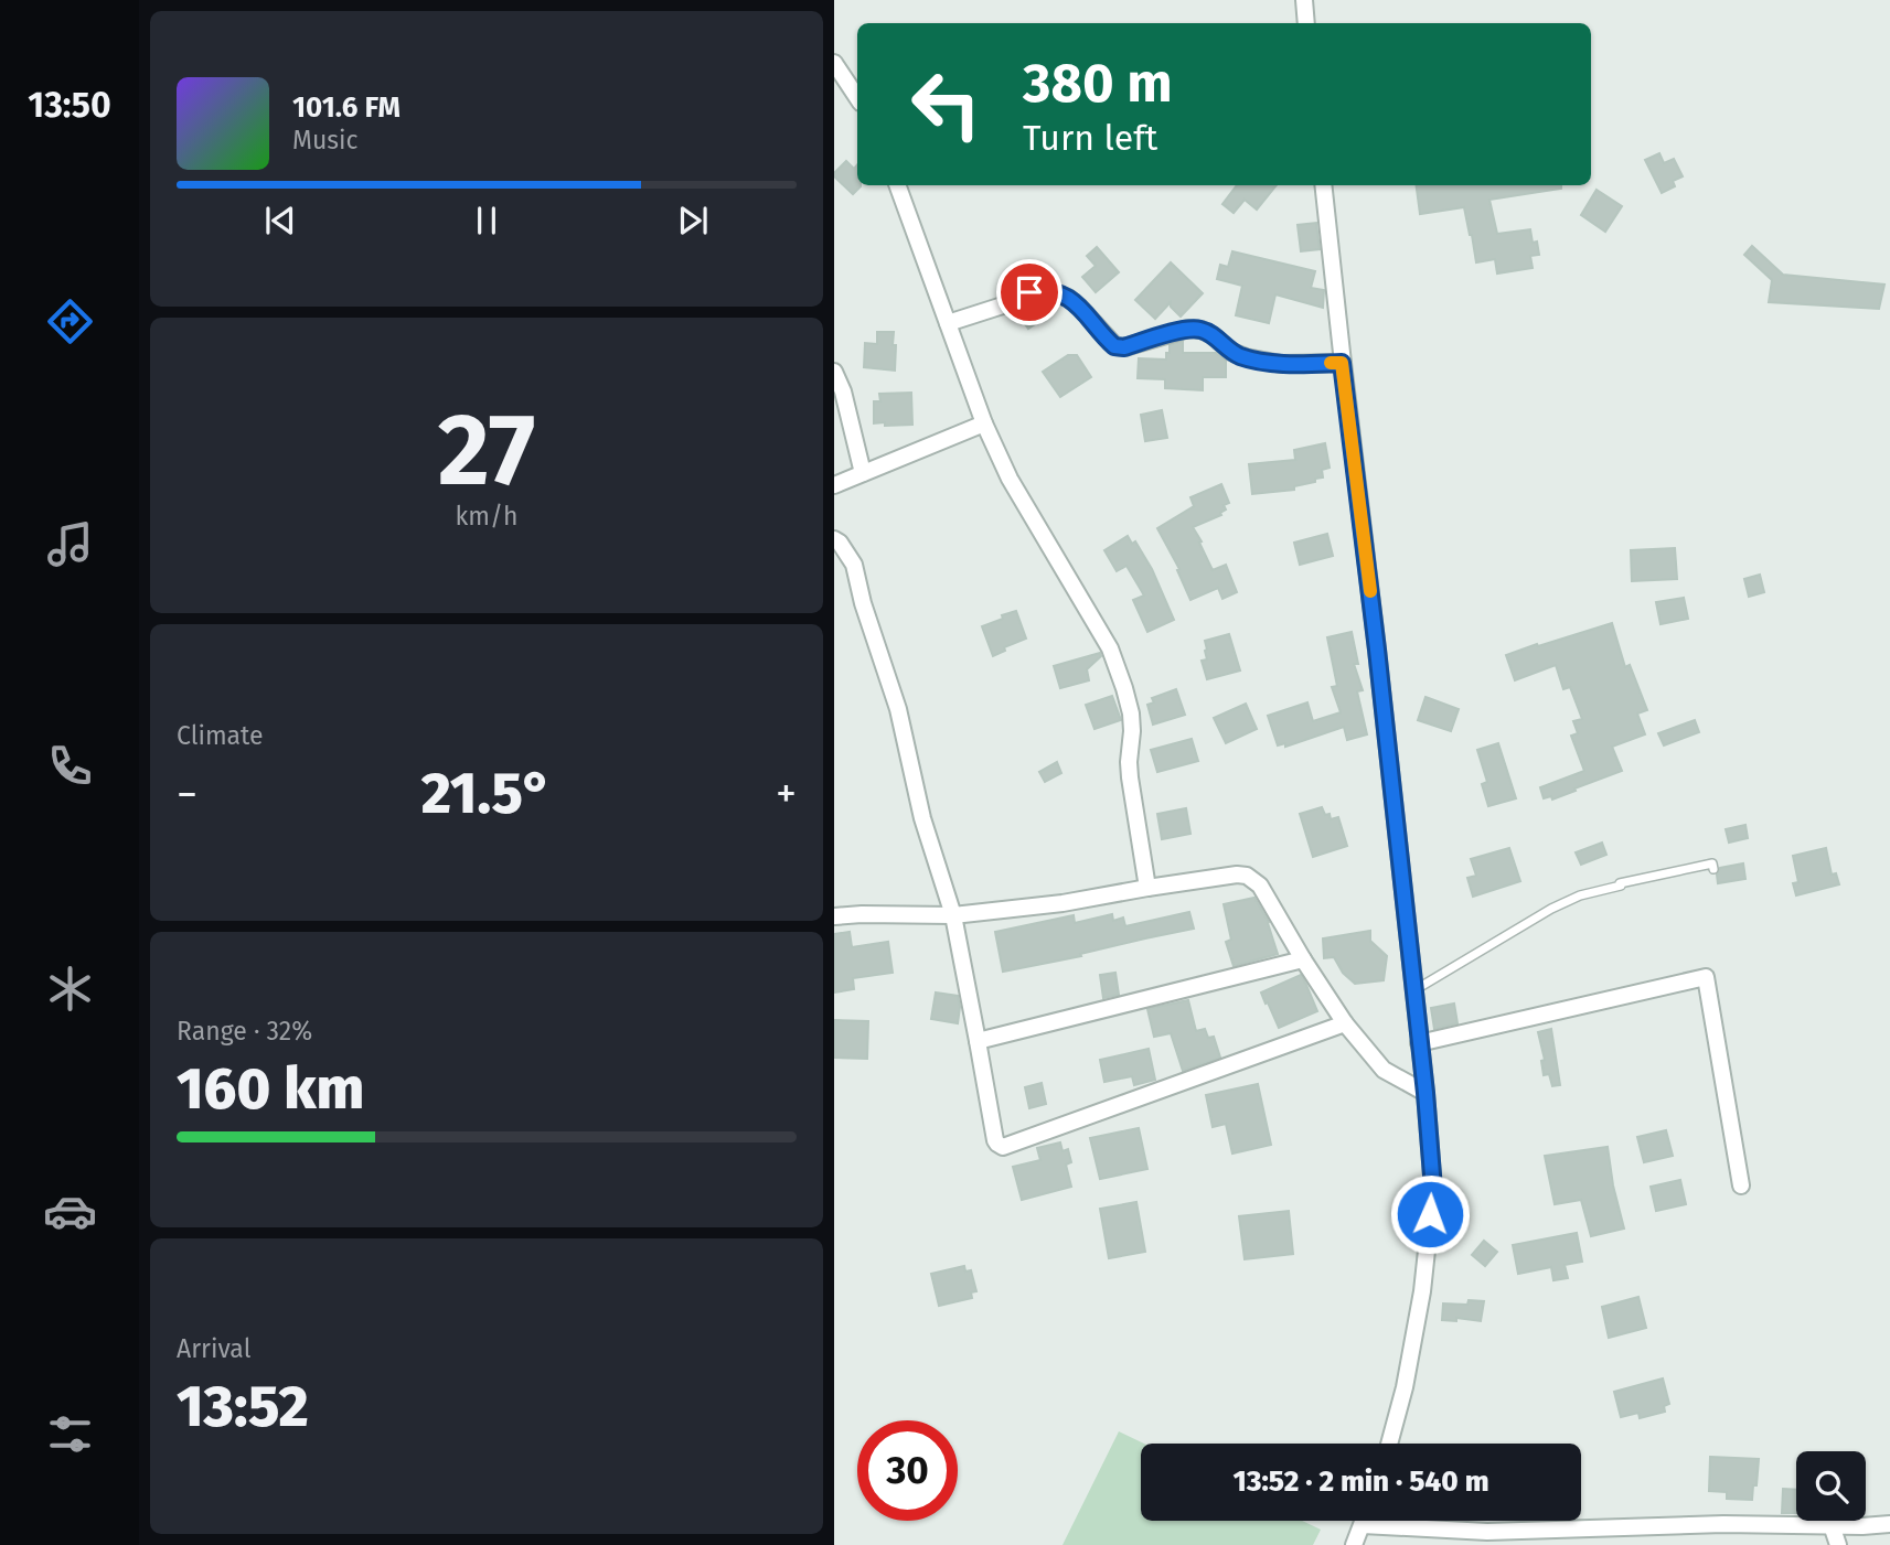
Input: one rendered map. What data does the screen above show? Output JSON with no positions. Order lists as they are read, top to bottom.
{
  "page": {
    "tabs": "13:50",
    "turn": ["380 m", "Turn left"],
    "song": ["101.6 FM", "Music"],
    "tile": [
      ["27", "km/h"],
      "Climate",
      ["Range · 32%", "160 km"],
      ["Arrival", "13:52"]
    ],
    "heat": ["−", "21.5°", "+"],
    "limit": "30",
    "trip": "13:52 · 2 min · 540 m"
  }
}
